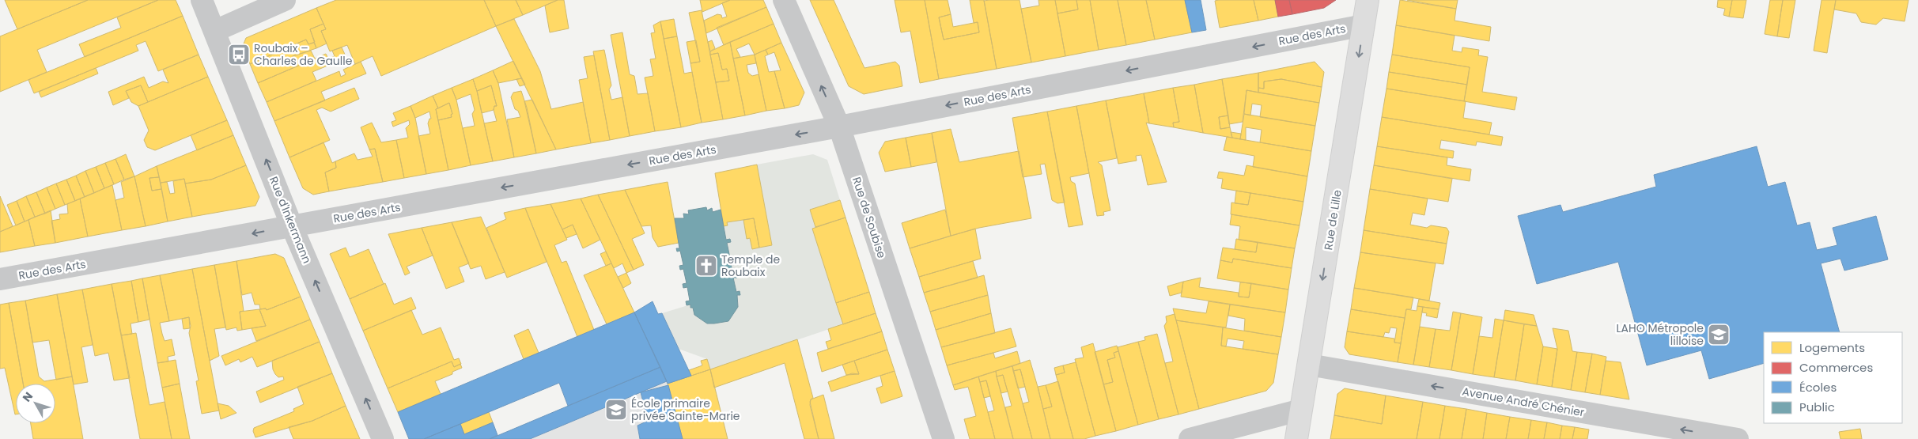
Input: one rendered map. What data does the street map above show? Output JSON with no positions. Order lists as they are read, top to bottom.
{
  "streets": {
    "street": [
      "Rue des Arts",
      "Rue de Soubise",
      "Rue d'Inkermann",
      "Rue de Lille",
      "Avenue André Chénier"
    ]
  },
  "crossings": [
    ["Rue des Arts", "Rue de Soubise"],
    ["Rue des Arts", "Rue d'Inkermann"],
    ["Rue des Arts", "Rue de Lille"],
    ["Rue de Lille", "Avenue André Chénier"]
  ],
  "one_way": [
    "Rue des Arts",
    "Rue d'Inkermann",
    "Rue de Lille",
    "Avenue André Chénier"
  ],
  "places": {
    "bus stop": ["Roubaix – Charles de Gaulle"],
    "church": ["Temple de Roubaix"],
    "school or university": ["LAHO Métropole lilloise", "École primaire privée Sainte-Marie"]
  },
  "legend": [
    "Logements",
    "Commerces",
    "Écoles",
    "Public"
  ],
  "north": "top left"
}
